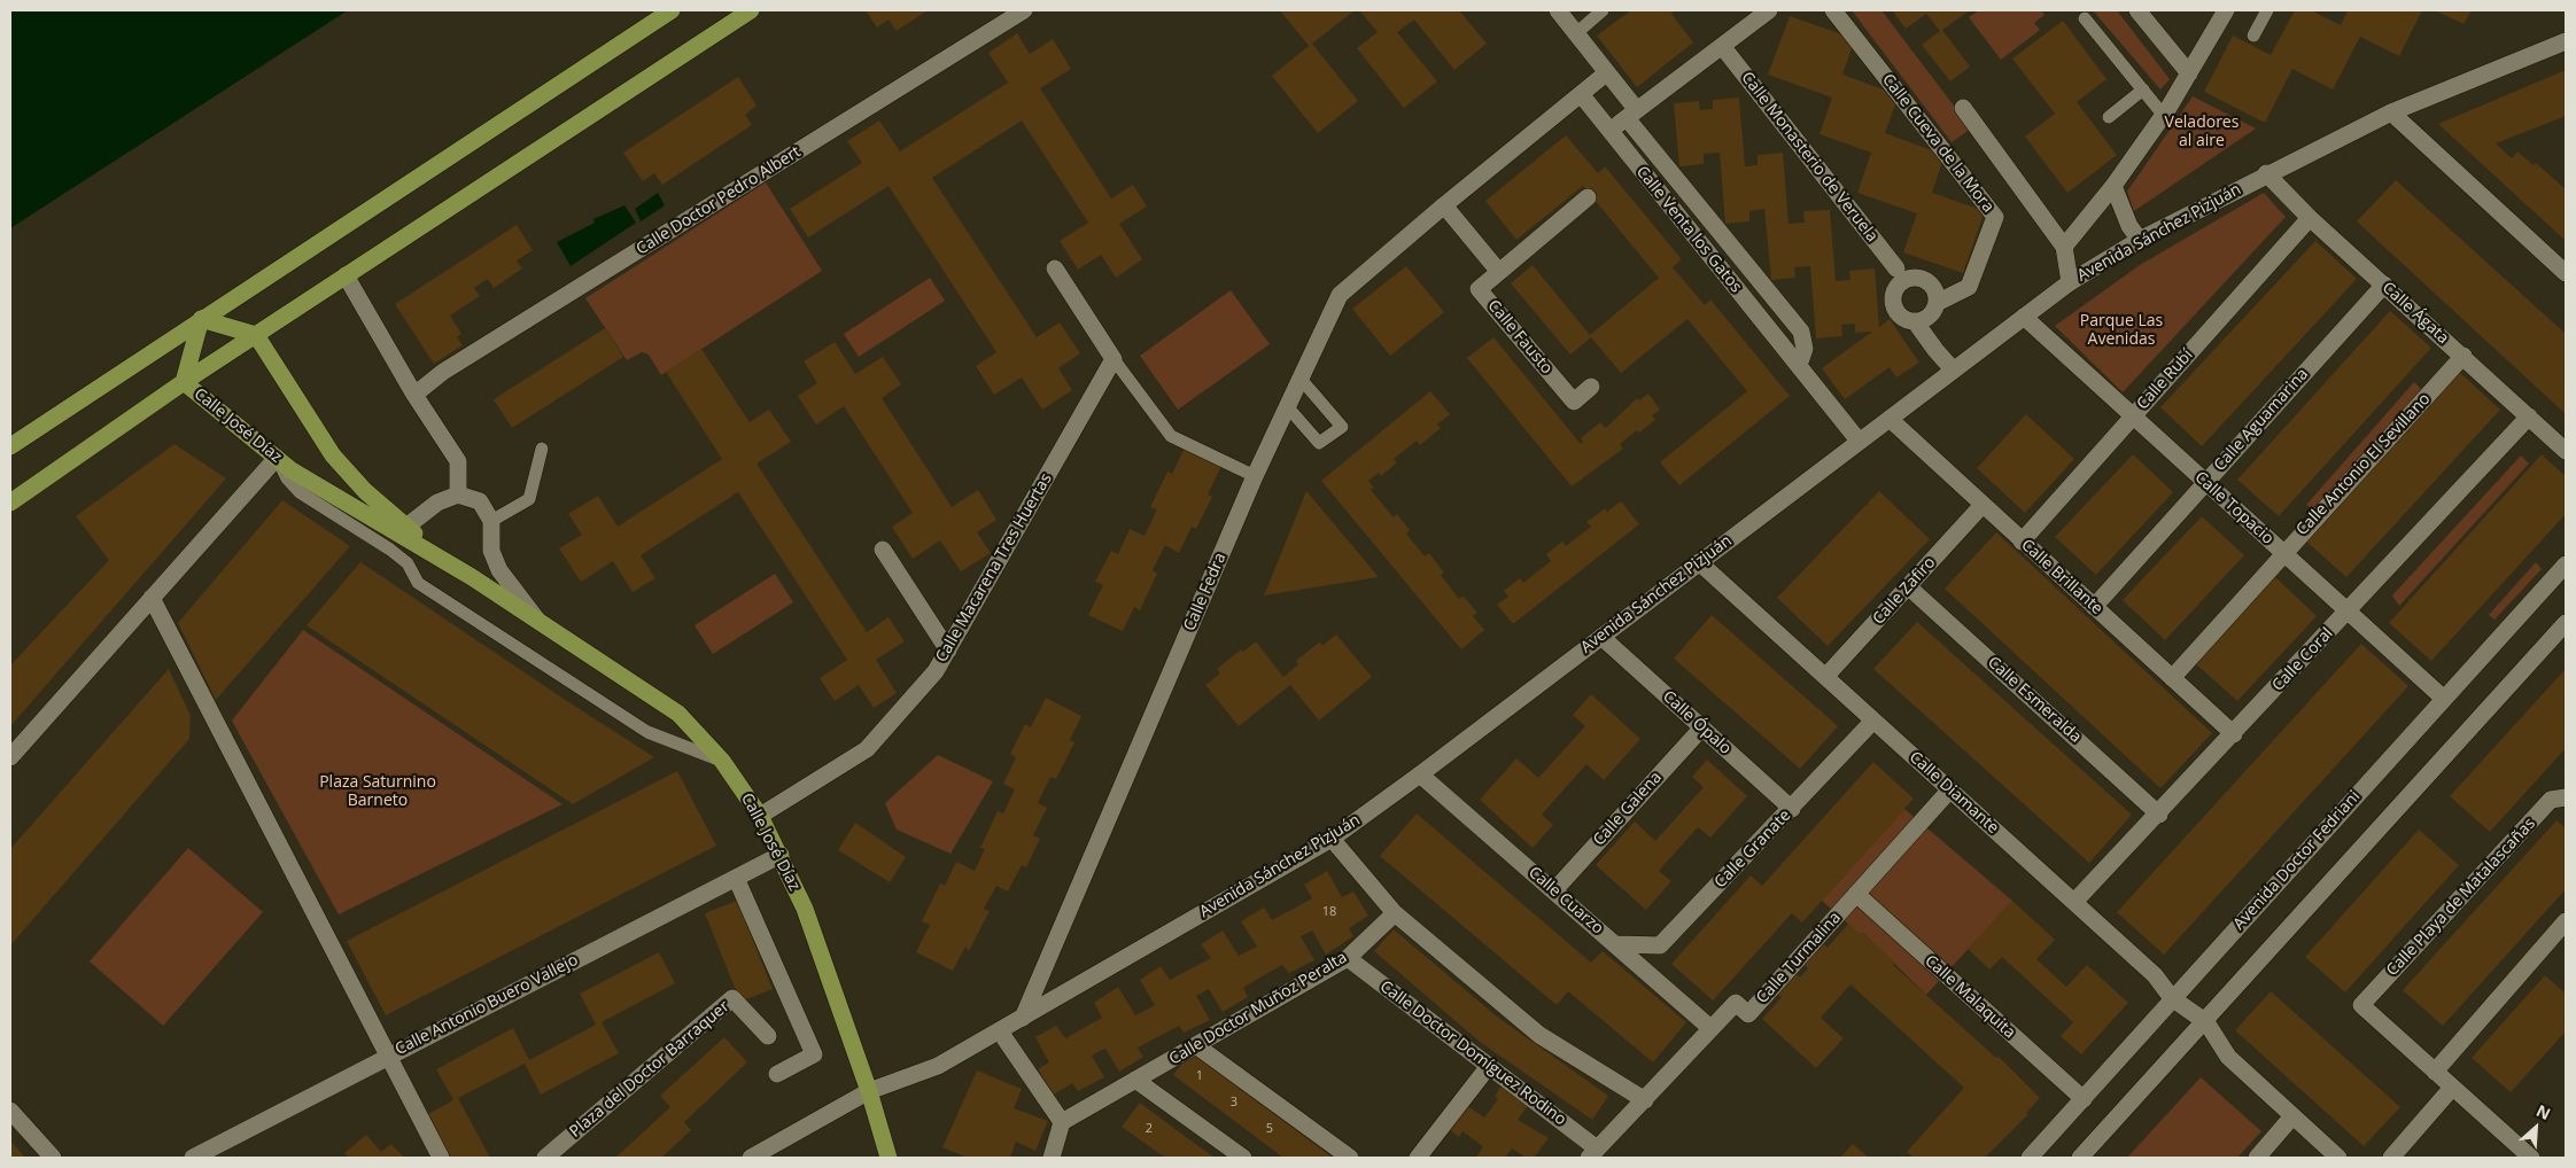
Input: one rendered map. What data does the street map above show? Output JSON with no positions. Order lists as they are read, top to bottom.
{
  "streets": {
    "main road": ["Calle José Díaz"],
    "street": [
      "Calle Cueva de la Mora",
      "Calle Monasterio de Veruela",
      "Calle Doctor Pedro Albert",
      "Calle Venta los Gatos",
      "Avenida Sánchez Pizjuán",
      "Calle Ágata",
      "Calle Fausto",
      "Calle Rubí",
      "Calle Aguamarina",
      "Calle Antonio El Sevillano",
      "Calle Topacio",
      "Calle Macarena Tres Huertas",
      "Calle Brillante",
      "Calle Zafiro",
      "Calle Fedra",
      "Calle Coral",
      "Calle Esmeralda",
      "Calle Ópalo",
      "Calle Diamante",
      "Calle Galena",
      "Calle Granate",
      "Avenida Doctor Fedriani",
      "Calle Playa de Matalascañas",
      "Calle Cuarzo",
      "Calle Turmalina",
      "Calle Malaquita",
      "Calle Antonio Buero Vallejo",
      "Calle Doctor Muñoz Peralta",
      "Calle Doctor Domíguez Rodino",
      "Plaza del Doctor Barraquer"
    ]
  },
  "crossings": [
    ["Calle Venta los Gatos", "Avenida Sánchez Pizjuán"],
    ["Calle Venta los Gatos", "Calle Fedra"],
    ["Avenida Sánchez Pizjuán", "Calle Ágata"],
    ["Avenida Sánchez Pizjuán", "Calle José Díaz"],
    ["Avenida Sánchez Pizjuán", "Calle Topacio"],
    ["Avenida Sánchez Pizjuán", "Calle Brillante"],
    ["Avenida Sánchez Pizjuán", "Calle Fedra"],
    ["Avenida Sánchez Pizjuán", "Calle Ópalo"],
    ["Avenida Sánchez Pizjuán", "Calle Diamante"],
    ["Avenida Sánchez Pizjuán", "Calle Cuarzo"],
    ["Calle Ágata", "Calle Rubí"],
    ["Calle Ágata", "Calle Aguamarina"],
    ["Calle Ágata", "Calle Antonio El Sevillano"],
    ["Calle Ágata", "Calle Coral"],
    ["Calle Rubí", "Calle Topacio"],
    ["Calle Rubí", "Calle Brillante"],
    ["Calle Aguamarina", "Calle Topacio"],
    ["Calle Aguamarina", "Calle Brillante"],
    ["Calle José Díaz", "Calle Macarena Tres Huertas"],
    ["Calle José Díaz", "Calle Antonio Buero Vallejo"],
    ["Calle Antonio El Sevillano", "Calle Topacio"],
    ["Calle Antonio El Sevillano", "Calle Brillante"],
    ["Calle Topacio", "Calle Coral"],
    ["Calle Topacio", "Avenida Doctor Fedriani"],
    ["Calle Brillante", "Calle Zafiro"],
    ["Calle Brillante", "Calle Coral"],
    ["Calle Zafiro", "Calle Esmeralda"],
    ["Calle Zafiro", "Calle Diamante"],
    ["Calle Coral", "Calle Esmeralda"],
    ["Calle Coral", "Calle Diamante"],
    ["Calle Ópalo", "Calle Galena"],
    ["Calle Ópalo", "Calle Granate"],
    ["Calle Diamante", "Calle Granate"],
    ["Calle Diamante", "Avenida Doctor Fedriani"],
    ["Calle Diamante", "Calle Turmalina"],
    ["Calle Galena", "Calle Cuarzo"],
    ["Calle Granate", "Calle Cuarzo"],
    ["Avenida Doctor Fedriani", "Calle Malaquita"],
    ["Calle Cuarzo", "Calle Turmalina"],
    ["Calle Turmalina", "Calle Malaquita"],
    ["Calle Turmalina", "Calle Doctor Domíguez Rodino"],
    ["Calle Doctor Muñoz Peralta", "Calle Doctor Domíguez Rodino"]
  ],
  "parks": ["Veladores al aire", "Parque Las Avenidas", "Plaza Saturnino Barneto"],
  "house_numbers": [
    "18",
    "1",
    "3",
    "2",
    "5"
  ],
  "north": "top right"
}
